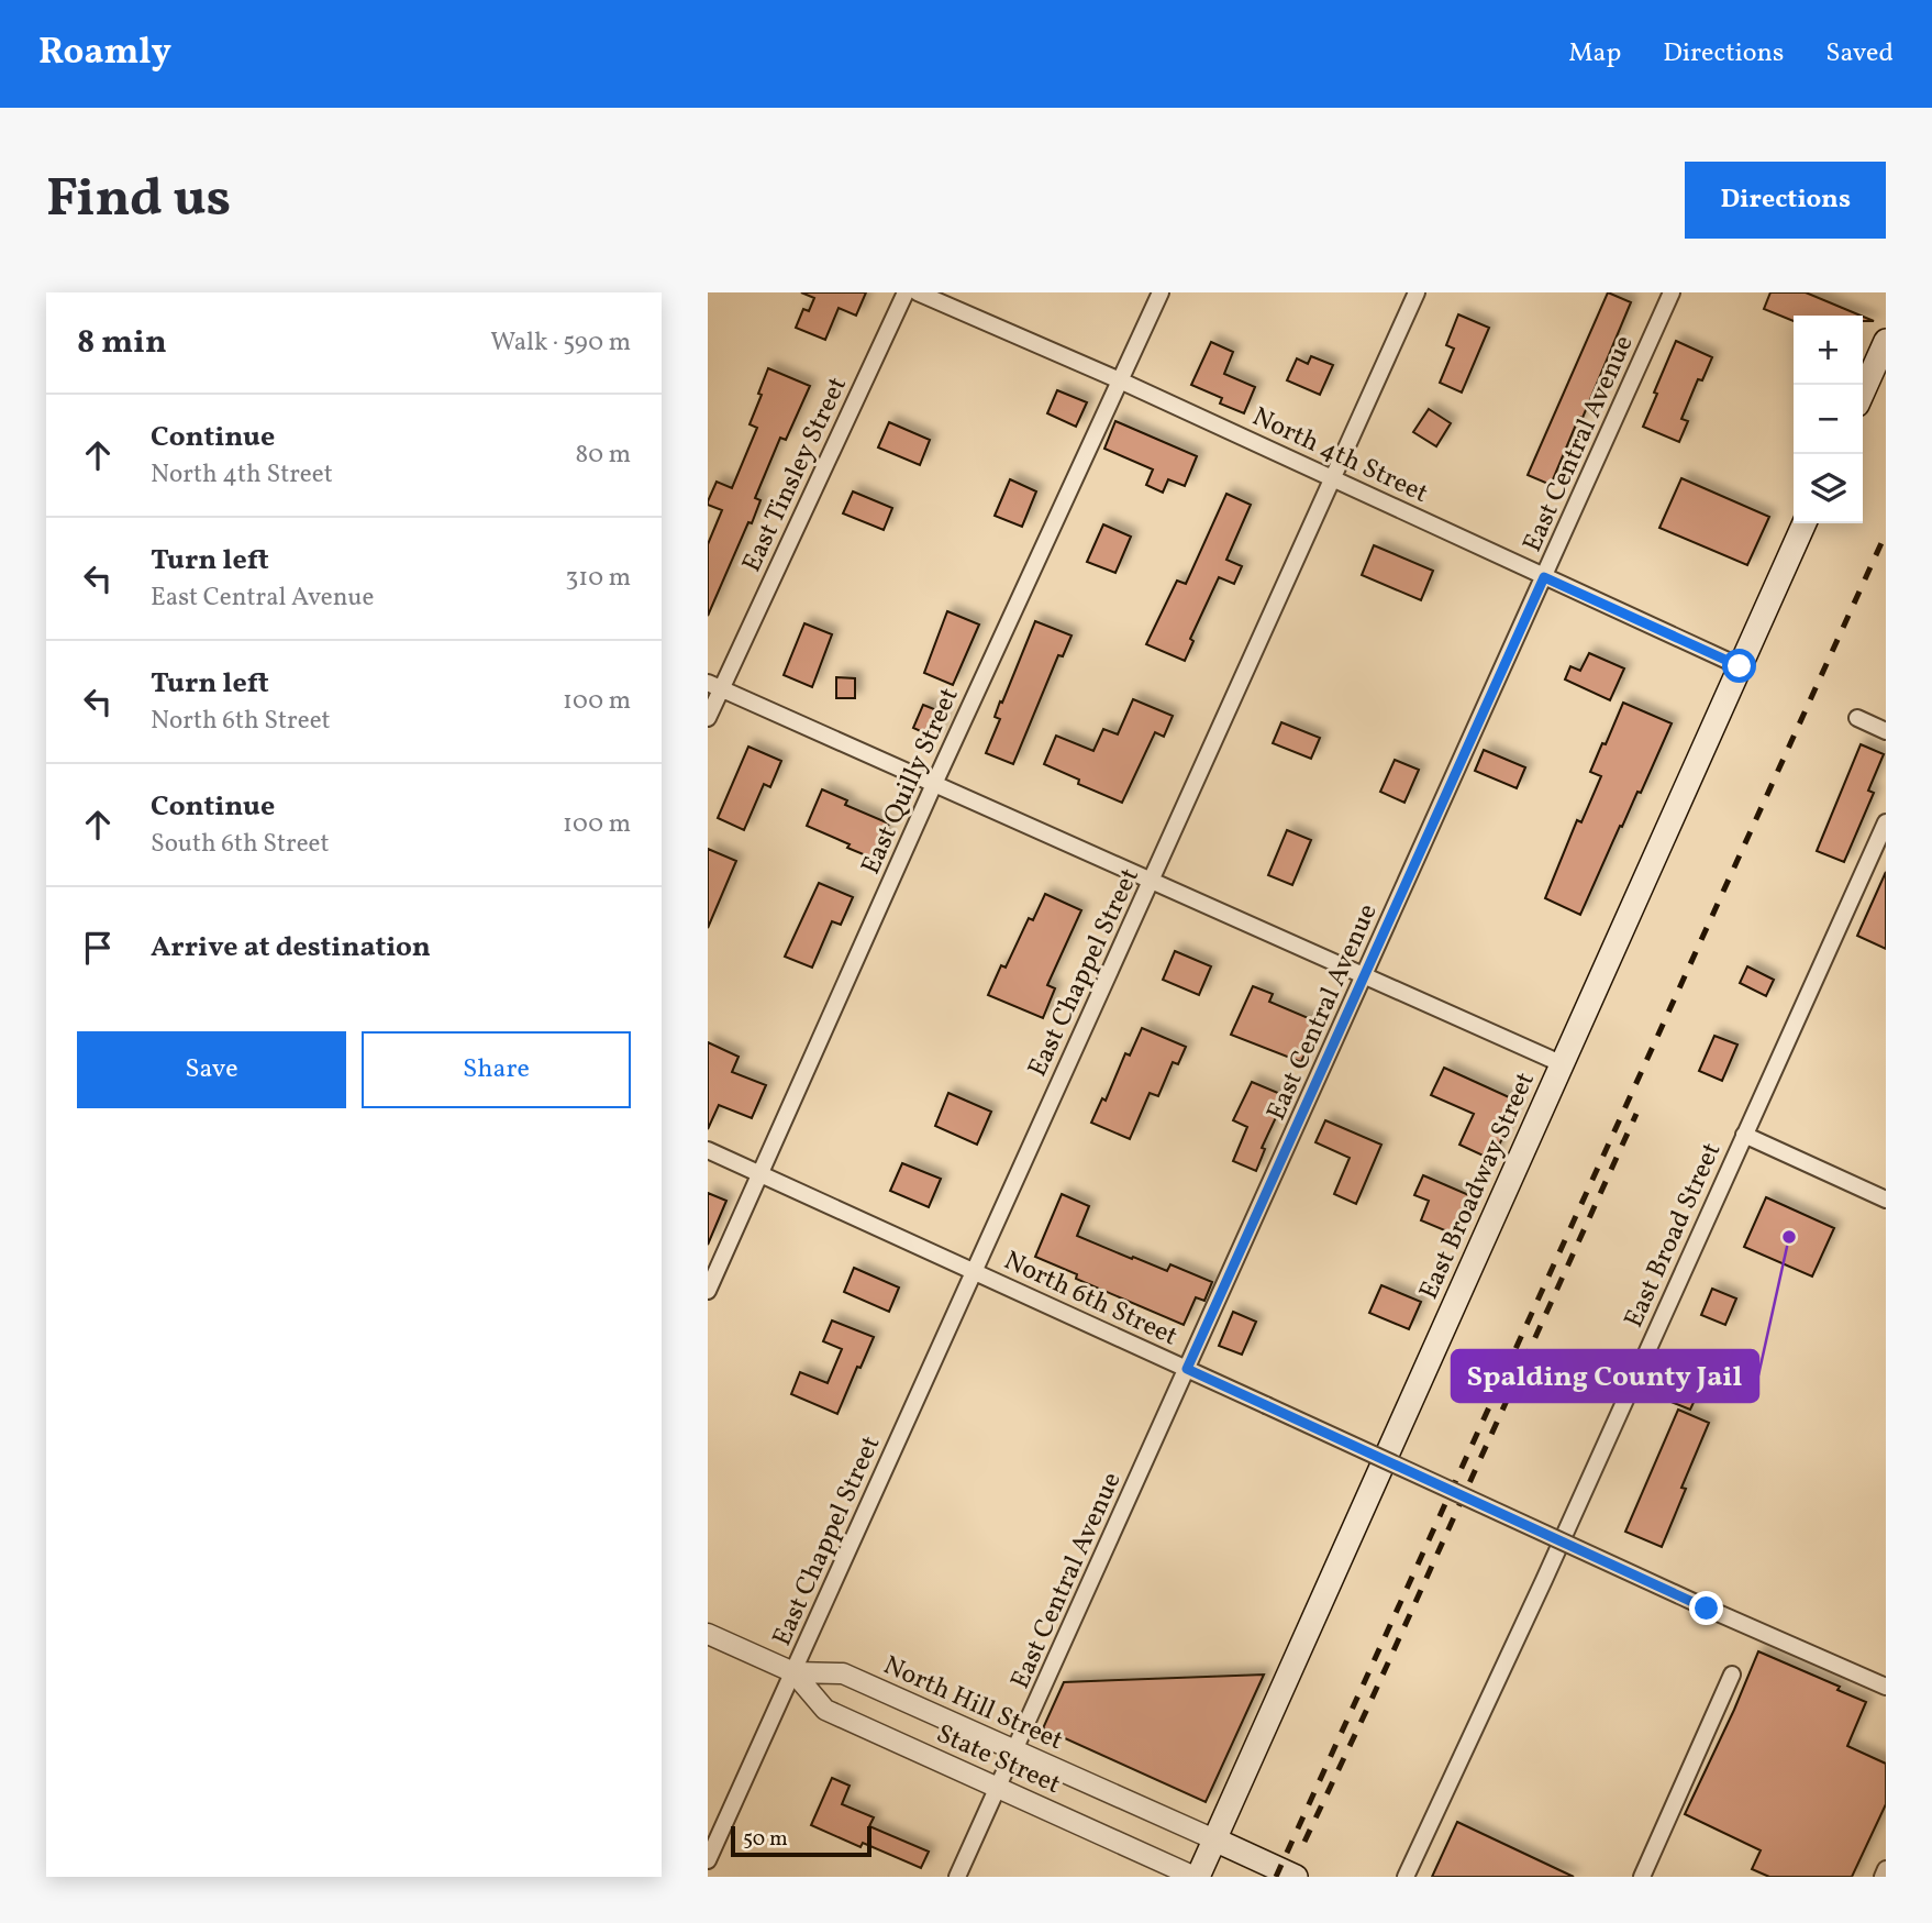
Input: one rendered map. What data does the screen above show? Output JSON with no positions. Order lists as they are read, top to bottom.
{
  "streets": {
    "main road": ["East Broadway Street"],
    "street": [
      "East Central Avenue",
      "North 4th Street",
      "East Tinsley Street",
      "East Quilly Street",
      "East Chappel Street",
      "East Broad Street",
      "North 6th Street",
      "North Hill Street",
      "State Street"
    ]
  },
  "crossings": [
    ["East Central Avenue", "North 4th Street"],
    ["East Central Avenue", "North 6th Street"],
    ["East Central Avenue", "North Hill Street"],
    ["East Central Avenue", "State Street"],
    ["North 4th Street", "East Quilly Street"],
    ["North 4th Street", "East Chappel Street"],
    ["North 4th Street", "East Broadway Street"],
    ["East Quilly Street", "North 6th Street"],
    ["East Chappel Street", "North 6th Street"],
    ["East Chappel Street", "North Hill Street"],
    ["East Chappel Street", "State Street"],
    ["East Broadway Street", "North Hill Street"],
    ["East Broadway Street", "State Street"],
    ["North Hill Street", "State Street"]
  ],
  "places": ["Spalding County Jail"],
  "scale_bar": "50 m",
  "page": {
    "header": "Roamly",
    "nav": ["Map", "Directions", "Saved"],
    "buttons": [
      "Directions",
      ["Save", "Share"]
    ],
    "title": "Find us",
    "heading": ["8 min", "Walk · 590 m"],
    "map_buttons": ["+", "−"],
    "list": [
      ["Continue", "North 4th Street", "80 m"],
      ["Turn left", "East Central Avenue", "310 m"],
      ["Turn left", "North 6th Street", "100 m"],
      ["Continue", "South 6th Street", "100 m"],
      "Arrive at destination"
    ],
    "scale": "50 m"
  }
}
